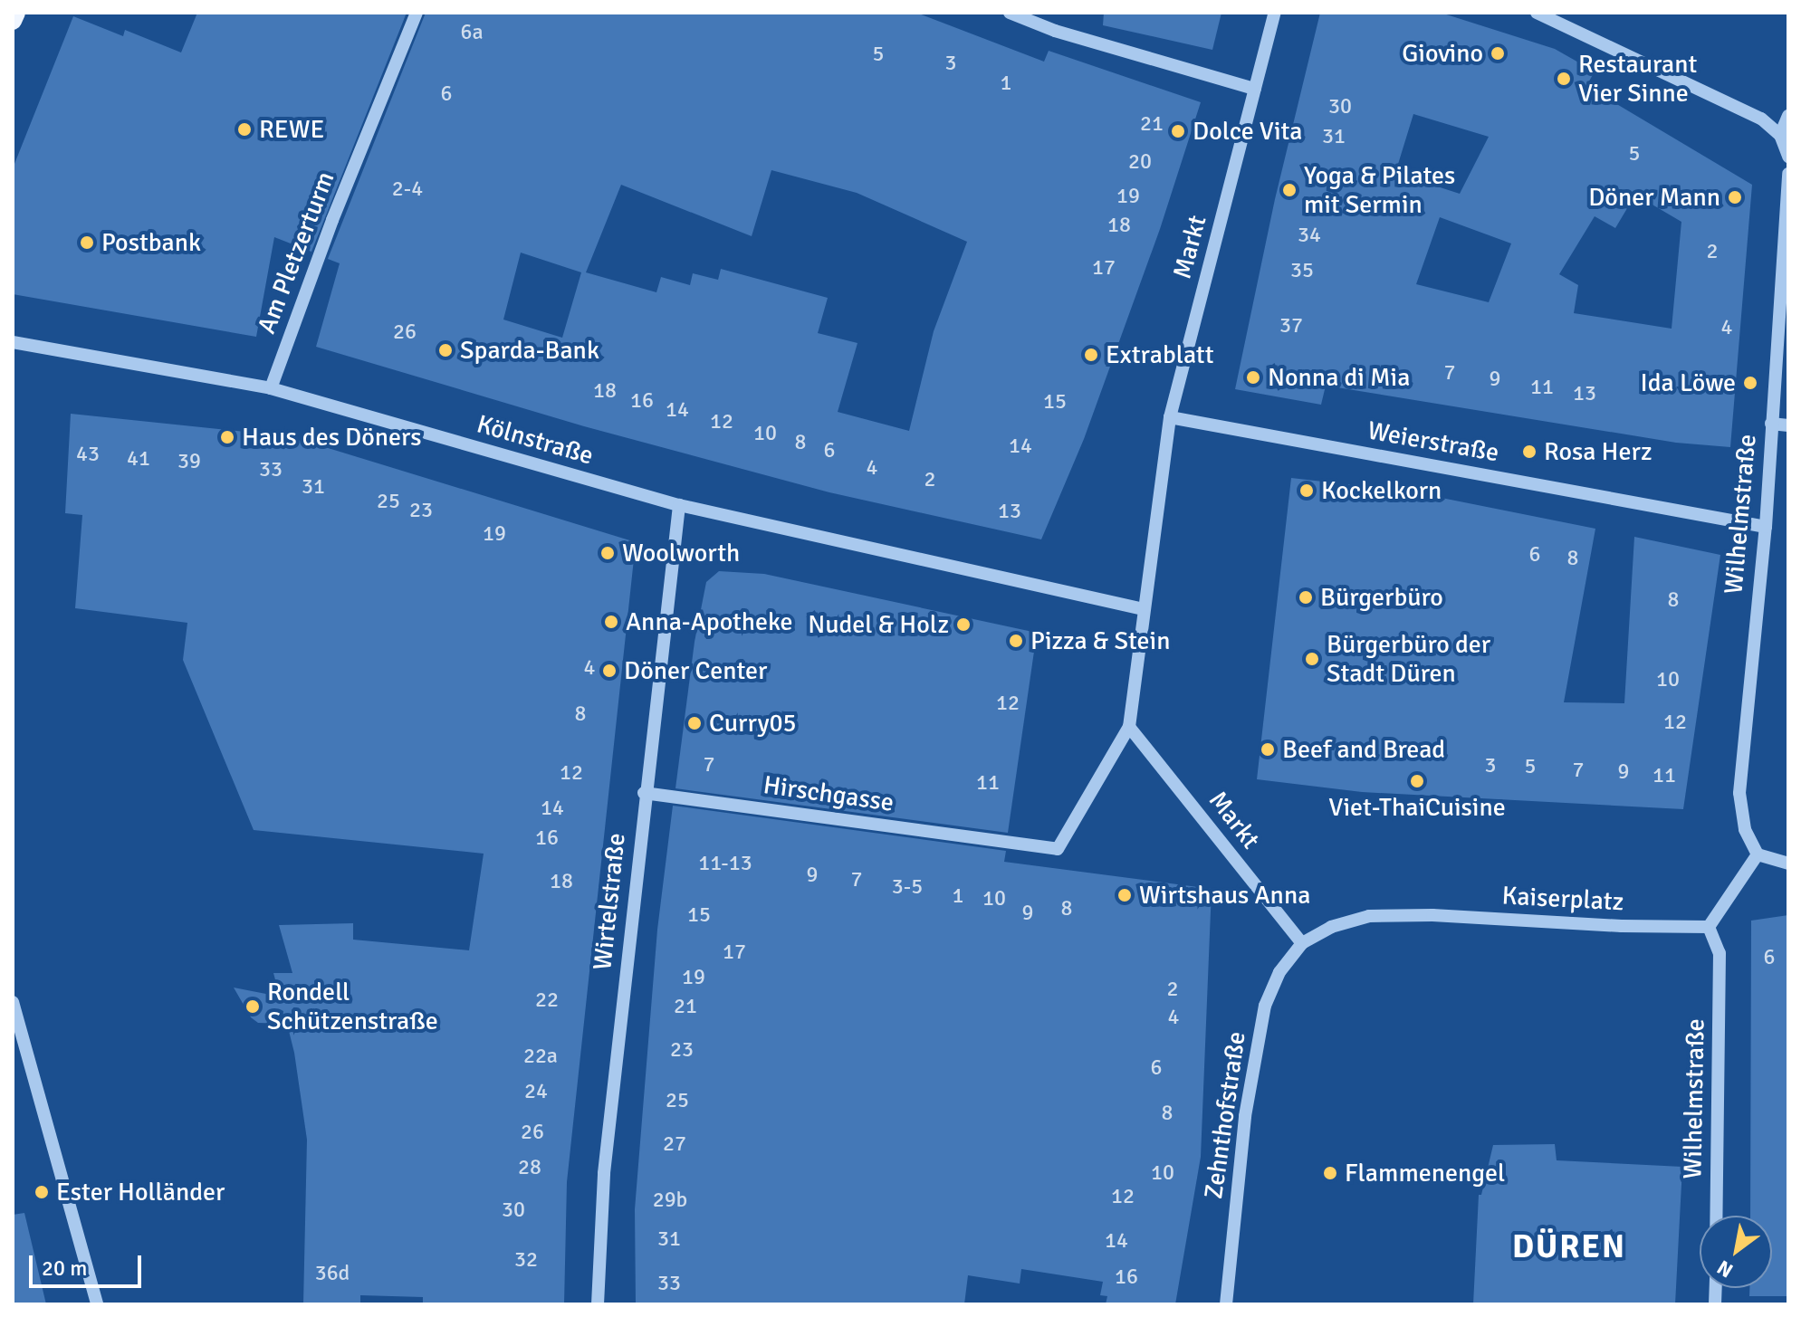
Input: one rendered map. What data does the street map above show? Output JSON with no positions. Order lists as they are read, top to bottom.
{
  "streets": {
    "street": [
      "Markt",
      "Am Pletzerturm",
      "Kölnstraße",
      "Weierstraße",
      "Wilhelmstraße",
      "Hirschgasse",
      "Kaiserplatz",
      "Wirtelstraße",
      "Zehnthofstraße"
    ]
  },
  "crossings": [
    ["Markt", "Kölnstraße"],
    ["Markt", "Weierstraße"],
    ["Markt", "Hirschgasse"],
    ["Markt", "Kaiserplatz"],
    ["Markt", "Zehnthofstraße"],
    ["Am Pletzerturm", "Kölnstraße"],
    ["Kölnstraße", "Wirtelstraße"],
    ["Weierstraße", "Wilhelmstraße"],
    ["Wilhelmstraße", "Kaiserplatz"],
    ["Hirschgasse", "Wirtelstraße"],
    ["Kaiserplatz", "Zehnthofstraße"]
  ],
  "districts": ["DÜREN"],
  "places": [
    "Giovino",
    "Restaurant Vier Sinne",
    "REWE",
    "Dolce Vita",
    "Yoga & Pilates mit Sermin",
    "Döner Mann",
    "Postbank",
    "Sparda-Bank",
    "Extrablatt",
    "Nonna di Mia",
    "Ida Löwe",
    "Haus des Döners",
    "Rosa Herz",
    "Kockelkorn",
    "Woolworth",
    "Bürgerbüro",
    "Anna-Apotheke",
    "Nudel & Holz",
    "Pizza & Stein",
    "Bürgerbüro der Stadt Düren",
    "Döner Center",
    "Curry05",
    "Beef and Bread",
    "Viet-ThaiCuisine",
    "Wirtshaus Anna",
    "Rondell Schützenstraße",
    "Flammenengel",
    "Ester Holländer"
  ],
  "house_numbers": [
    "6a",
    "5",
    "3",
    "1",
    "6",
    "30",
    "21",
    "31",
    "5",
    "20",
    "2-4",
    "19",
    "18",
    "34",
    "2",
    "17",
    "35",
    "37",
    "4",
    "26",
    "7",
    "9",
    "11",
    "18",
    "13",
    "16",
    "15",
    "14",
    "12",
    "10",
    "8",
    "14",
    "6",
    "43",
    "41",
    "39",
    "4",
    "33",
    "2",
    "31",
    "25",
    "23",
    "13",
    "19",
    "6",
    "8",
    "8",
    "4",
    "10",
    "12",
    "8",
    "12",
    "7",
    "3",
    "5",
    "7",
    "9",
    "12",
    "11",
    "11",
    "14",
    "16",
    "11-13",
    "9",
    "7",
    "18",
    "3-5",
    "1",
    "10",
    "8",
    "9",
    "15",
    "17",
    "6",
    "19",
    "2",
    "22",
    "21",
    "4",
    "23",
    "22a",
    "6",
    "24",
    "25",
    "8",
    "26",
    "27",
    "28",
    "10",
    "12",
    "29b",
    "30",
    "31",
    "14",
    "32",
    "36d",
    "16",
    "33"
  ],
  "scale_bar": "20 m",
  "north": "bottom left"
}
